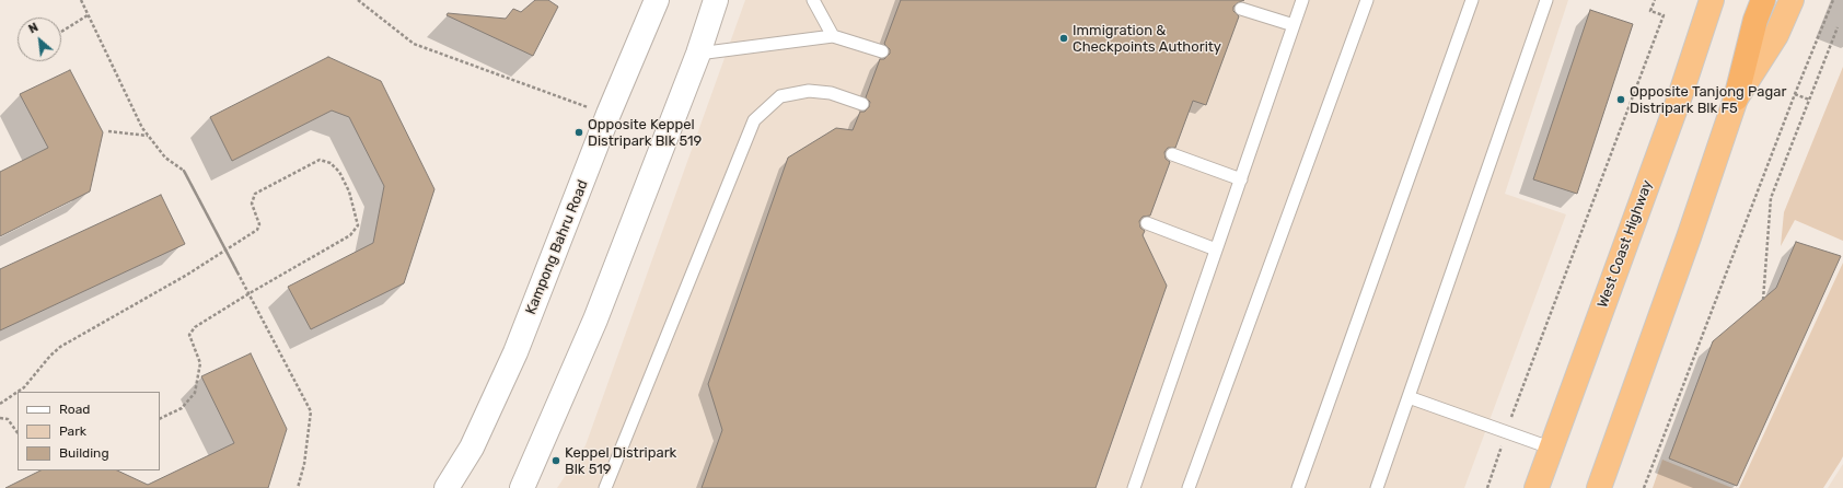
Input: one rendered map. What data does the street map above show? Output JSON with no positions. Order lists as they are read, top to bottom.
{
  "streets": {
    "highway": ["West Coast Highway"],
    "main road": ["Kampong Bahru Road"]
  },
  "places": [
    "Immigration & Checkpoints Authority",
    "Opposite Tanjong Pagar Distripark Blk F5",
    "Opposite Keppel Distripark Blk 519",
    "Keppel Distripark Blk 519"
  ],
  "legend": ["Road", "Park", "Building"],
  "north": "top left"
}
